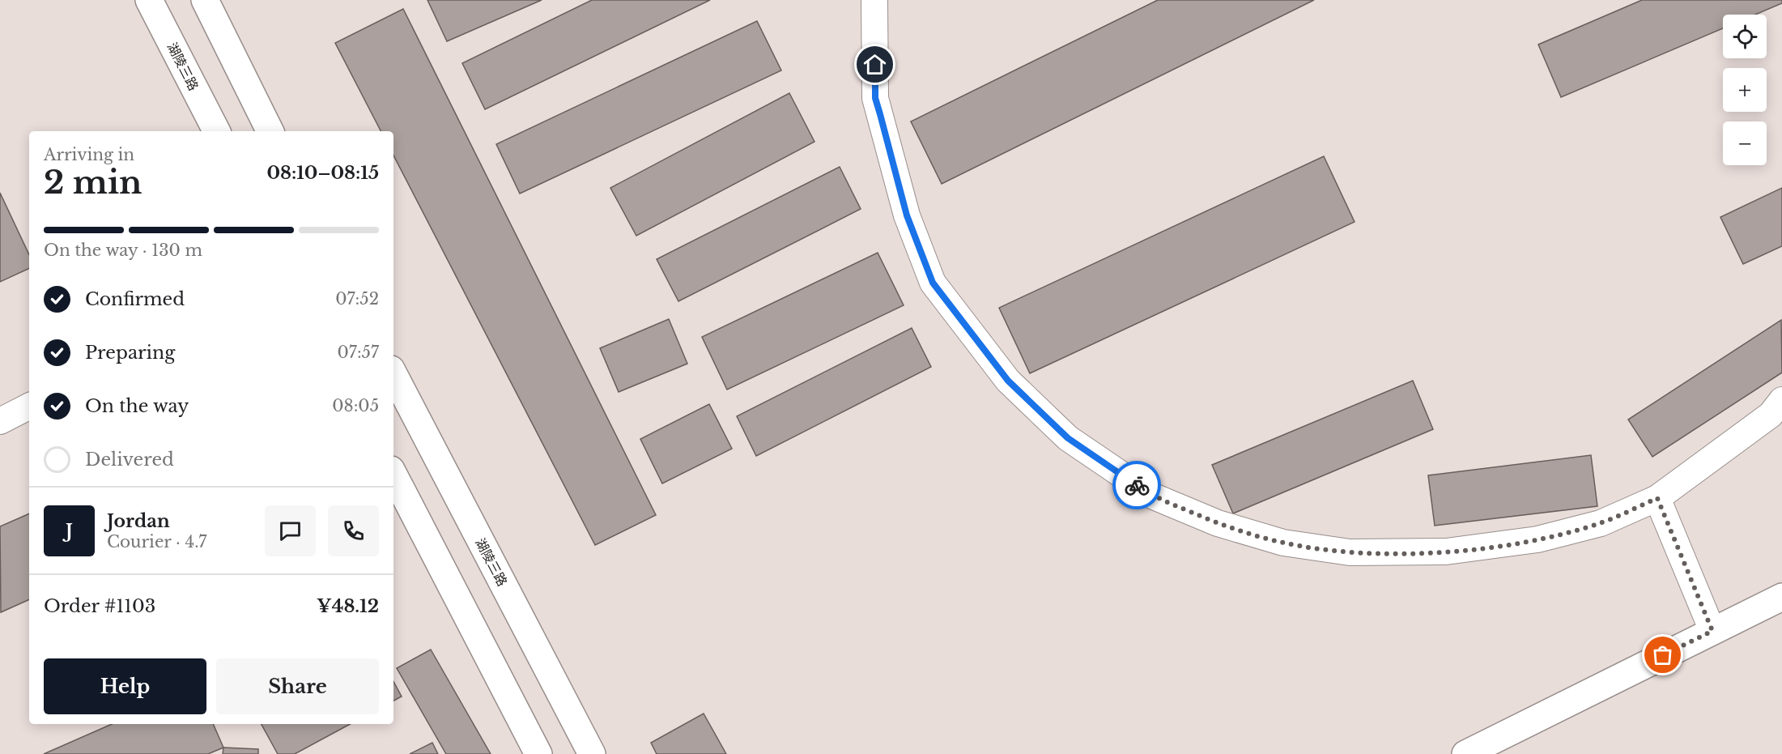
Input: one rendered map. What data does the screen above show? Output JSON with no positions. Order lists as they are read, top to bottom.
{
  "streets": {
    "main road": ["湖陵三路"]
  },
  "page": {
    "map_buttons": ["+", "−"],
    "heading": ["2 min", "Arriving in", "08:10–08:15"],
    "panel": [
      "Jordan",
      "Courier · 4.7",
      "Order #1103",
      "¥48.12"
    ],
    "bar": "On the way · 130 m",
    "list": [
      ["Confirmed", "07:52"],
      ["Preparing", "07:57"],
      ["On the way", "08:05"],
      "Delivered"
    ],
    "round": "J",
    "buttons": ["Help", "Share"]
  }
}
